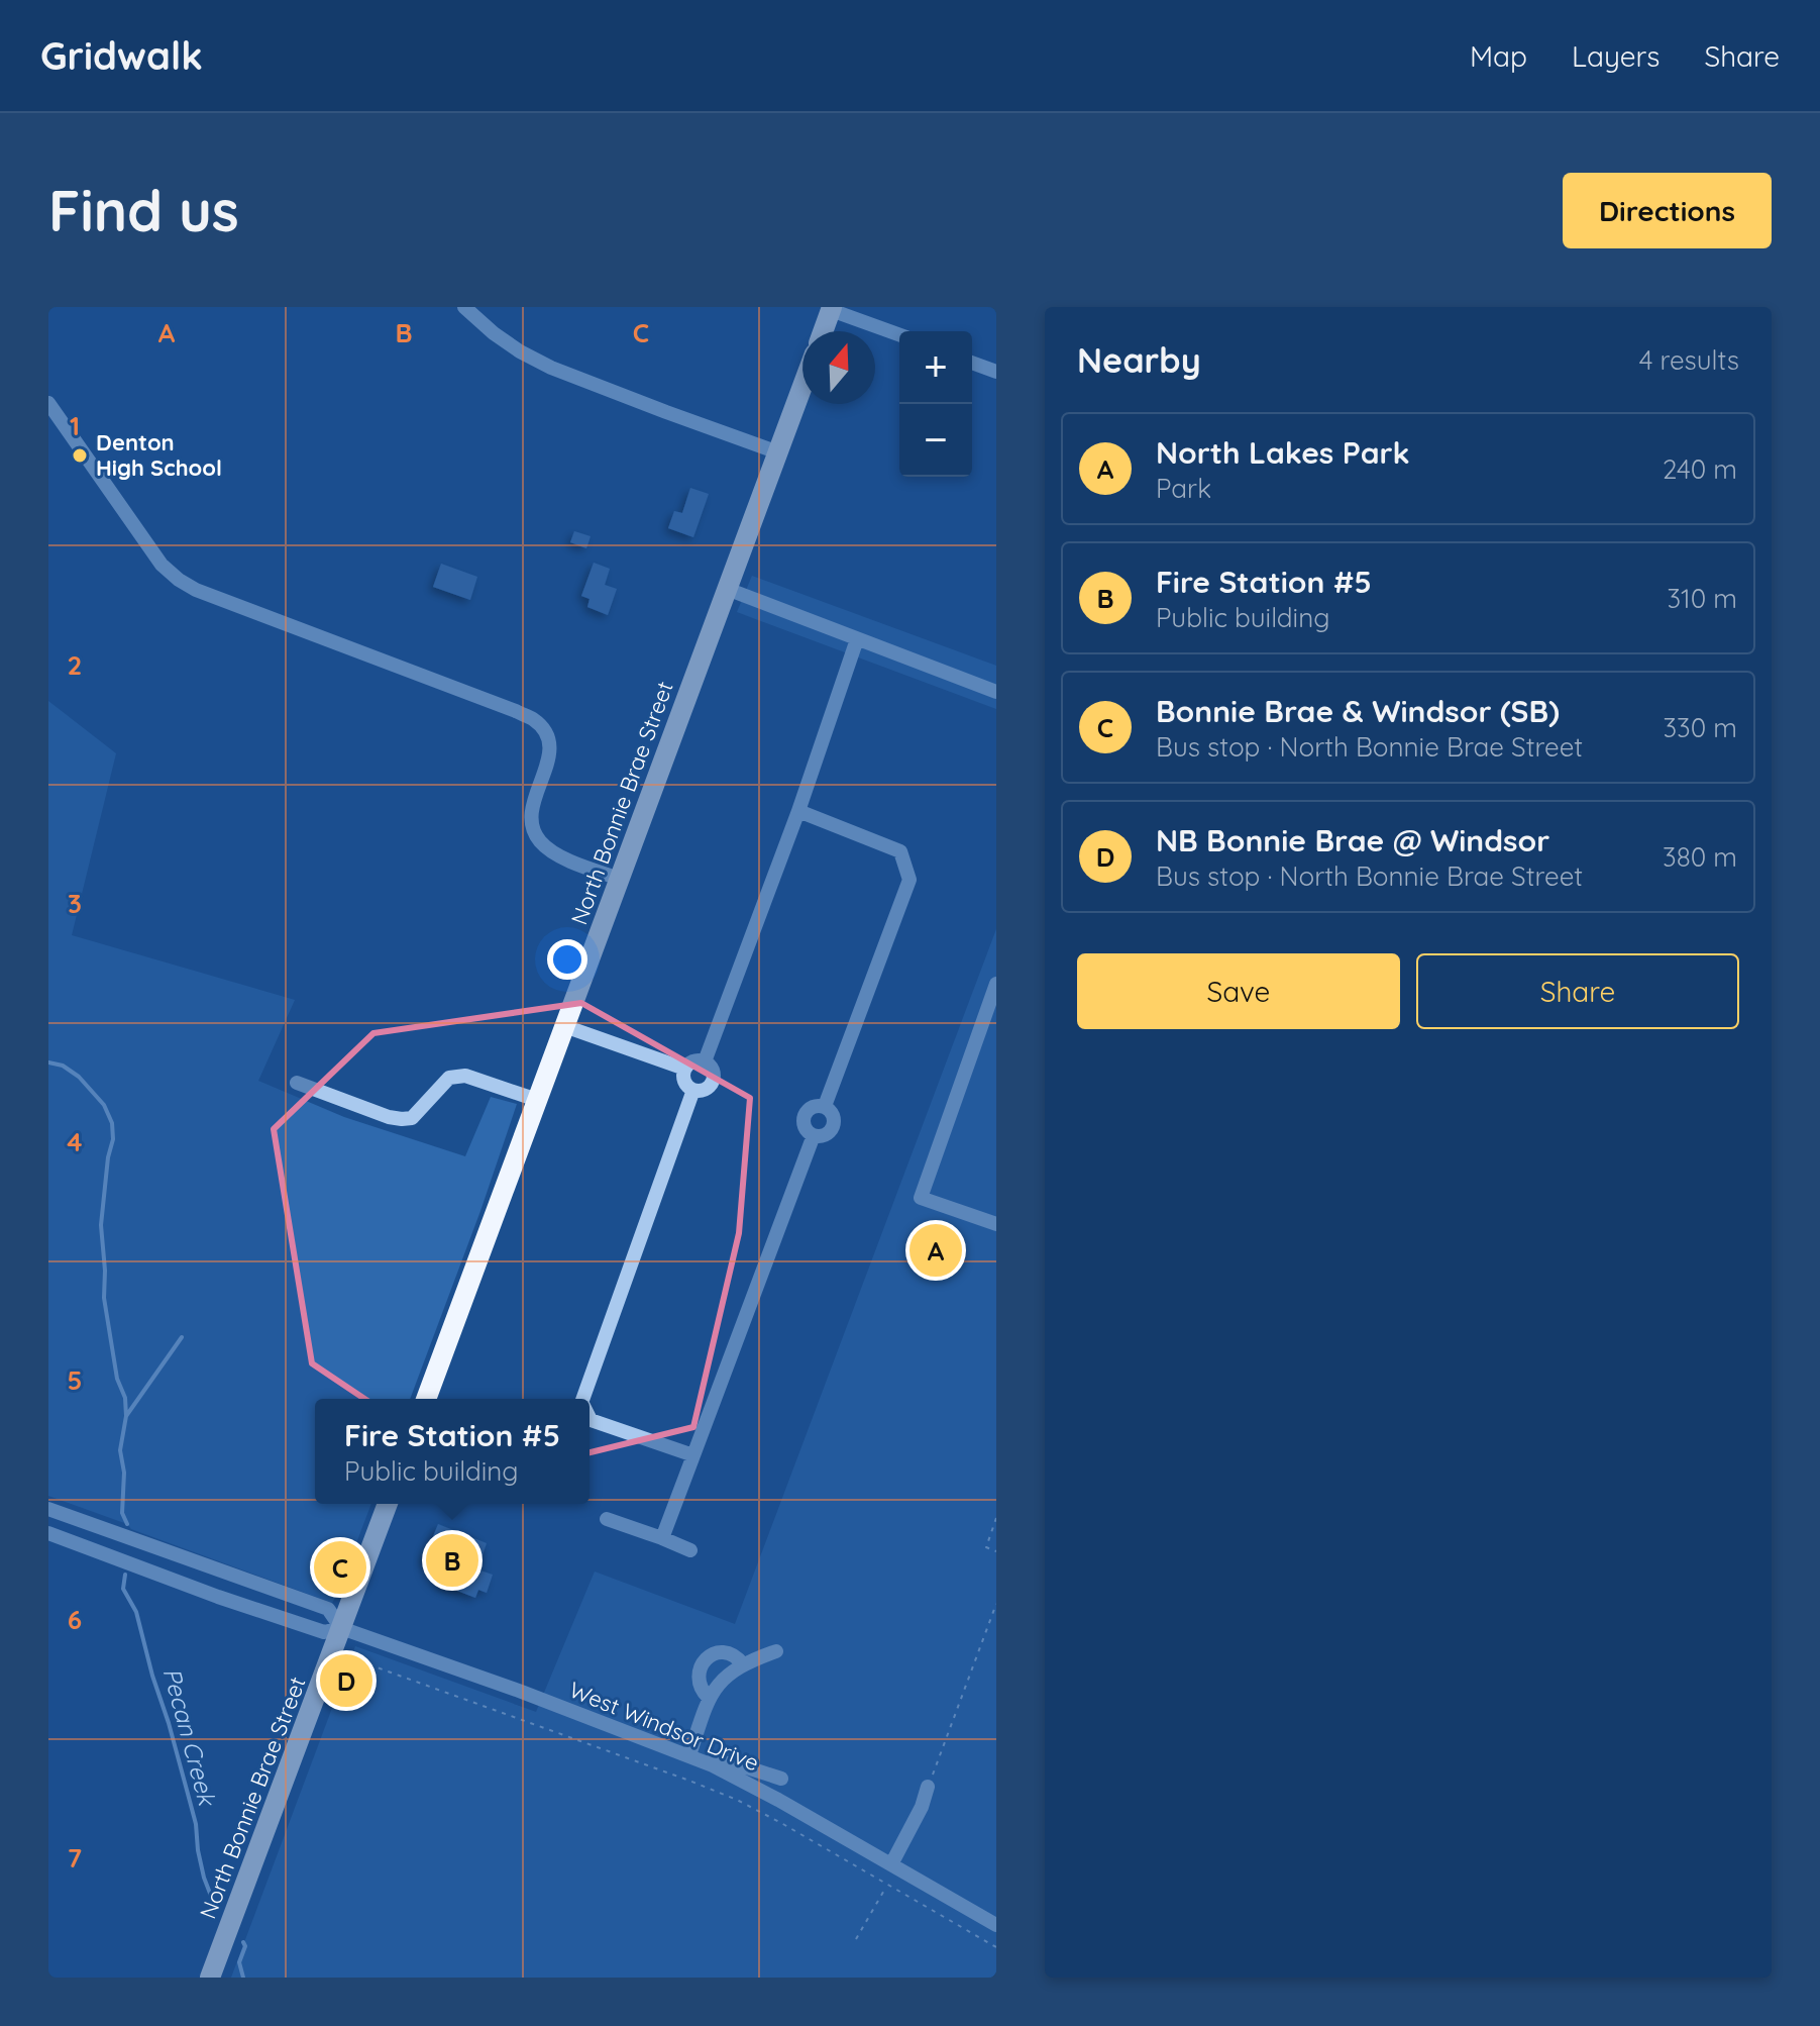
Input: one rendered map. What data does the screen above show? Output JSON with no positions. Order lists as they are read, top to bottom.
{
  "streets": {
    "main road": ["North Bonnie Brae Street"],
    "street": ["West Windsor Drive"]
  },
  "crossings": [
    ["North Bonnie Brae Street", "West Windsor Drive"]
  ],
  "water": ["Pecan Creek"],
  "places": ["Denton High School"],
  "north": "top",
  "page": {
    "header": "Gridwalk",
    "nav": ["Map", "Layers", "Share"],
    "buttons": [
      "Directions",
      ["Save", "Share"]
    ],
    "title": "Find us",
    "heading": ["Nearby", "4 results"],
    "map_buttons": ["+", "−"],
    "list": [
      {
        "mark": "A",
        "name": "North Lakes Park",
        "note": "Park",
        "value": "240 m"
      },
      {
        "mark": "B",
        "name": "Fire Station #5",
        "note": "Public building",
        "value": "310 m"
      },
      {
        "mark": "C",
        "name": "Bonnie Brae & Windsor (SB)",
        "note": "Bus stop · North Bonnie Brae Street",
        "value": "330 m"
      },
      {
        "mark": "D",
        "name": "NB Bonnie Brae @ Windsor",
        "note": "Bus stop · North Bonnie Brae Street",
        "value": "380 m"
      }
    ],
    "pins": [
      "A",
      "B",
      "C",
      "D"
    ],
    "popup": ["Fire Station #5", "Public building"]
  },
  "grid": {
    "columns": ["A", "B", "C"],
    "rows": [
      "1",
      "2",
      "3",
      "4",
      "5",
      "6",
      "7"
    ]
  }
}
